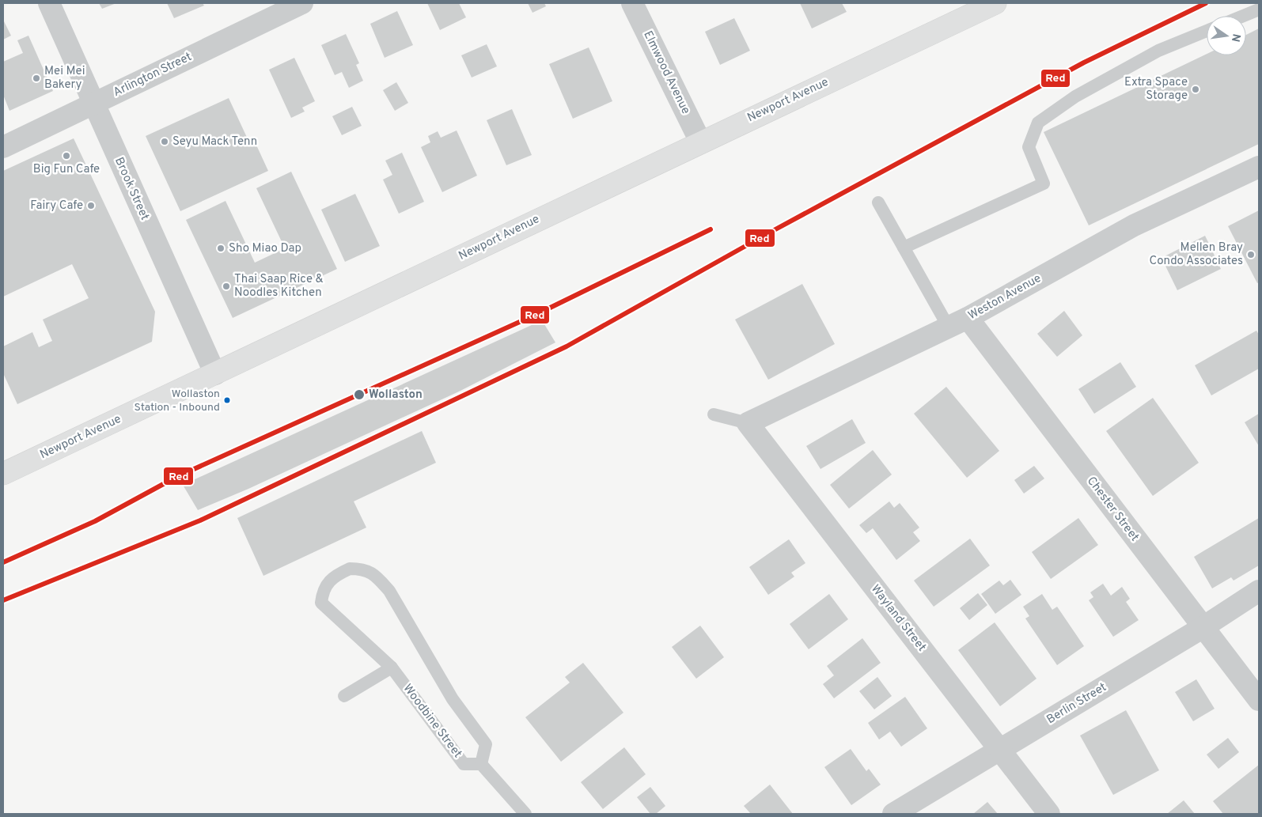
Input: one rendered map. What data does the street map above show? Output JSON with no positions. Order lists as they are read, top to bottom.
{
  "streets": {
    "main road": ["Newport Avenue"],
    "street": [
      "Elmwood Avenue",
      "Arlington Street",
      "Brook Street",
      "Weston Avenue",
      "Chester Street",
      "Wayland Street",
      "Berlin Street"
    ],
    "lane": ["Woodbine Street"]
  },
  "crossings": [
    ["Elmwood Avenue", "Newport Avenue"],
    ["Arlington Street", "Brook Street"],
    ["Newport Avenue", "Brook Street"],
    ["Weston Avenue", "Chester Street"],
    ["Weston Avenue", "Wayland Street"],
    ["Chester Street", "Berlin Street"],
    ["Wayland Street", "Berlin Street"]
  ],
  "places": [
    "Mei Mei Bakery",
    "Extra Space Storage",
    "Seyu Mack Tenn",
    "Big Fun Cafe",
    "Fairy Cafe",
    "Sho Miao Dap",
    "Mellen Bray Condo Associates",
    "Thai Saap Rice & Noodles Kitchen",
    "Wollaston",
    "Wollaston Station - Inbound"
  ],
  "lines": ["transit line Red"],
  "north": "right"
}
